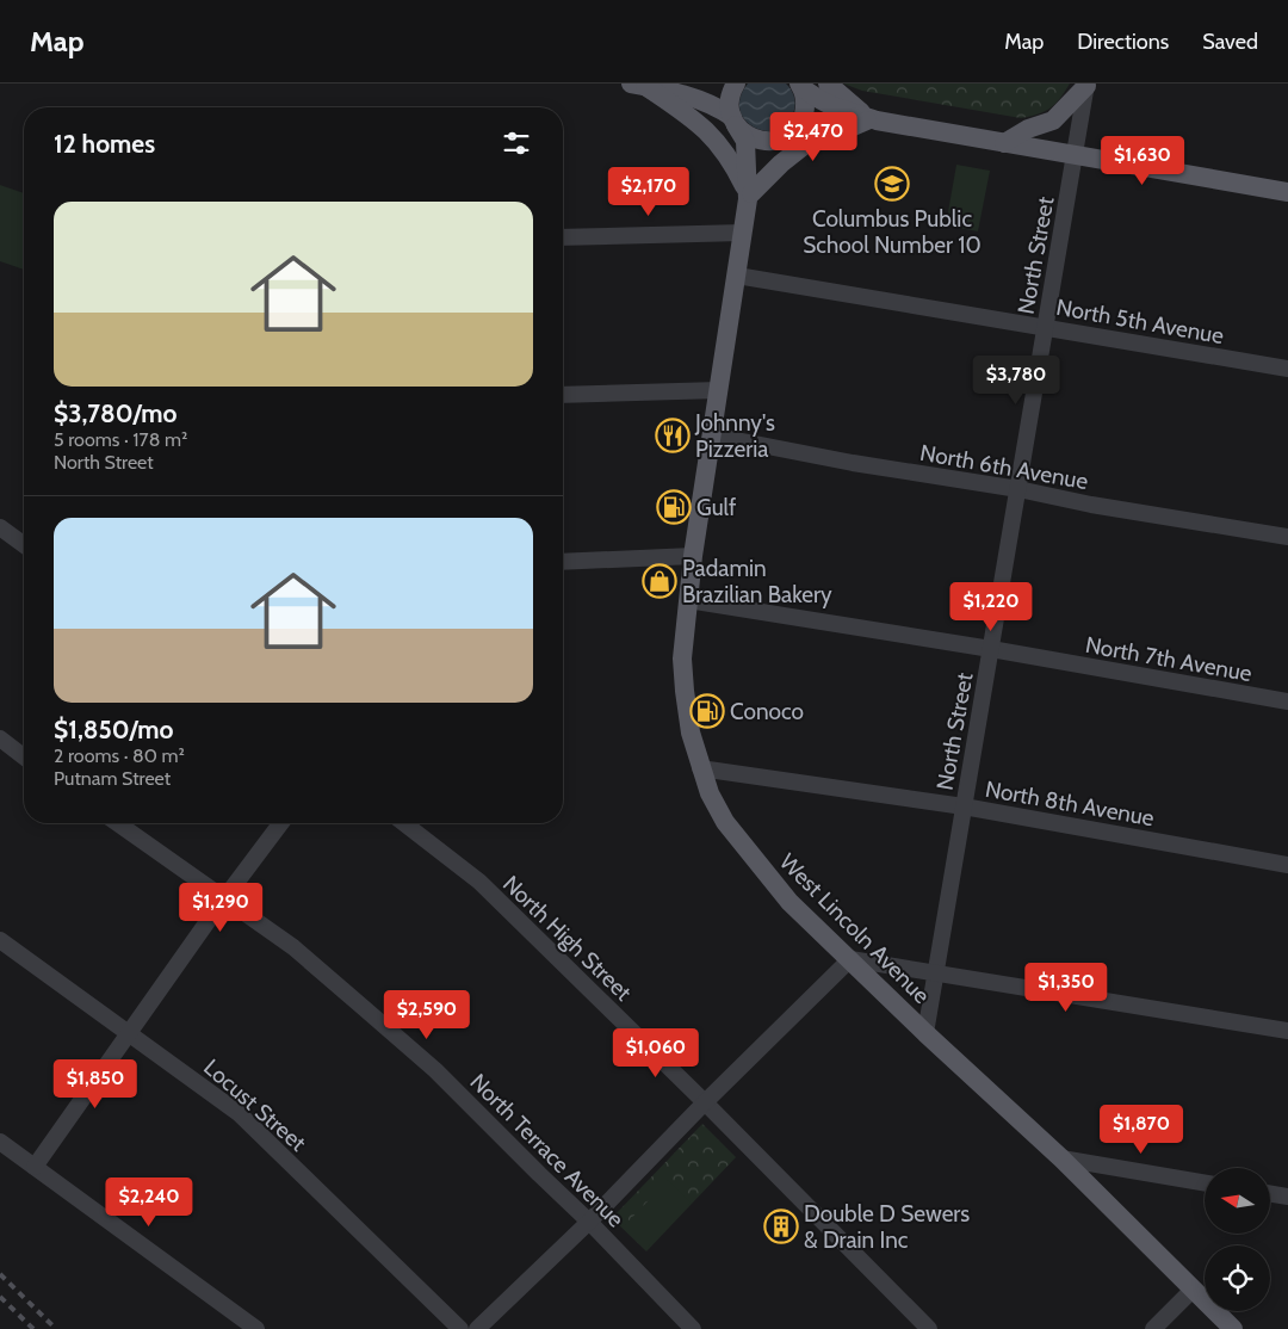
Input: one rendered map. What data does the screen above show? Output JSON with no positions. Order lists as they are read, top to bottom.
{
  "streets": {
    "main road": ["West Lincoln Avenue"],
    "street": [
      "North Street",
      "North 5th Avenue",
      "North 6th Avenue",
      "North 7th Avenue",
      "North 8th Avenue",
      "North High Street",
      "Locust Street",
      "North Terrace Avenue"
    ]
  },
  "crossings": [
    ["North Street", "North 5th Avenue"],
    ["North Street", "North 6th Avenue"],
    ["North Street", "North 7th Avenue"],
    ["North Street", "North 8th Avenue"],
    ["North Street", "West Lincoln Avenue"],
    ["North 5th Avenue", "West Lincoln Avenue"],
    ["North 6th Avenue", "West Lincoln Avenue"],
    ["North 7th Avenue", "West Lincoln Avenue"],
    ["North 8th Avenue", "West Lincoln Avenue"]
  ],
  "places": {
    "school or university": ["Columbus Public School Number 10"],
    "restaurant": ["Johnny's Pizzeria"],
    "fuel station": ["Gulf", "Conoco"],
    "shop": ["Padamin Brazilian Bakery"],
    "building": ["Double D Sewers & Drain Inc"]
  },
  "north": "left",
  "page": {
    "header": "Map",
    "nav": ["Map", "Directions", "Saved"],
    "heading": "12 homes",
    "price": [
      "$2,470",
      "$1,630",
      "$2,170",
      "$3,780",
      "$1,220",
      "$1,290",
      "$1,350",
      "$2,590",
      "$1,060",
      "$1,850",
      "$1,870",
      "$2,240"
    ],
    "list": [
      {
        "name": "$3,780/mo",
        "note": "5 rooms · 178 m² · North Street"
      },
      {
        "name": "$1,850/mo",
        "note": "2 rooms · 80 m² · Putnam Street"
      }
    ]
  }
}
